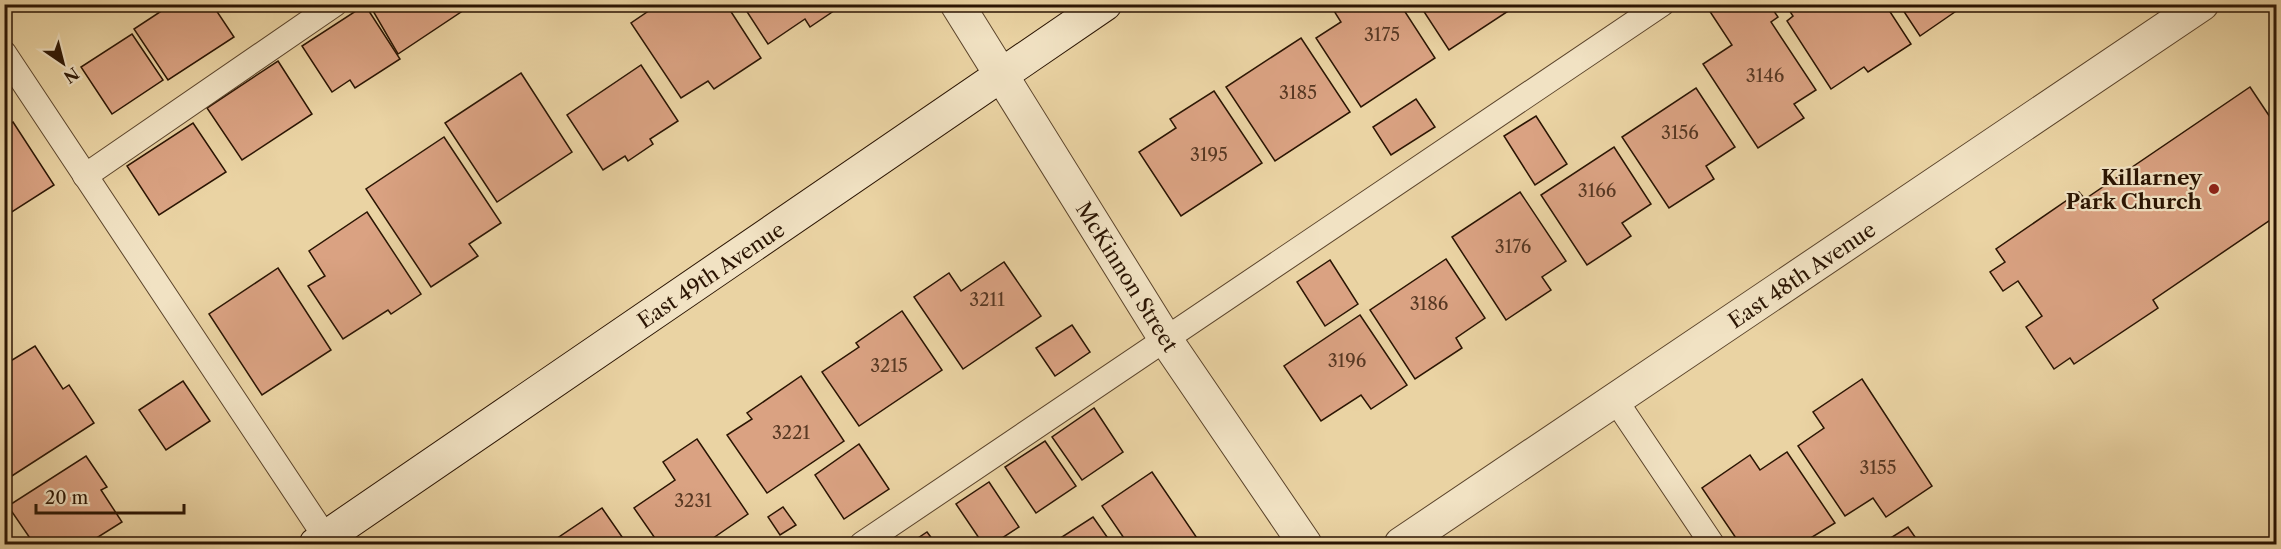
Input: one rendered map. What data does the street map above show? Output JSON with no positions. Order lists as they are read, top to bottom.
{
  "streets": {
    "street": ["East 49th Avenue", "East 48th Avenue", "McKinnon Street"]
  },
  "crossings": [
    ["East 49th Avenue", "McKinnon Street"]
  ],
  "places": ["Killarney Park Church"],
  "house_numbers": [
    "3175",
    "3146",
    "3185",
    "3156",
    "3195",
    "3166",
    "3176",
    "3211",
    "3186",
    "3196",
    "3215",
    "3221",
    "3155",
    "3231"
  ],
  "scale_bar": "20 m",
  "north": "bottom right"
}
